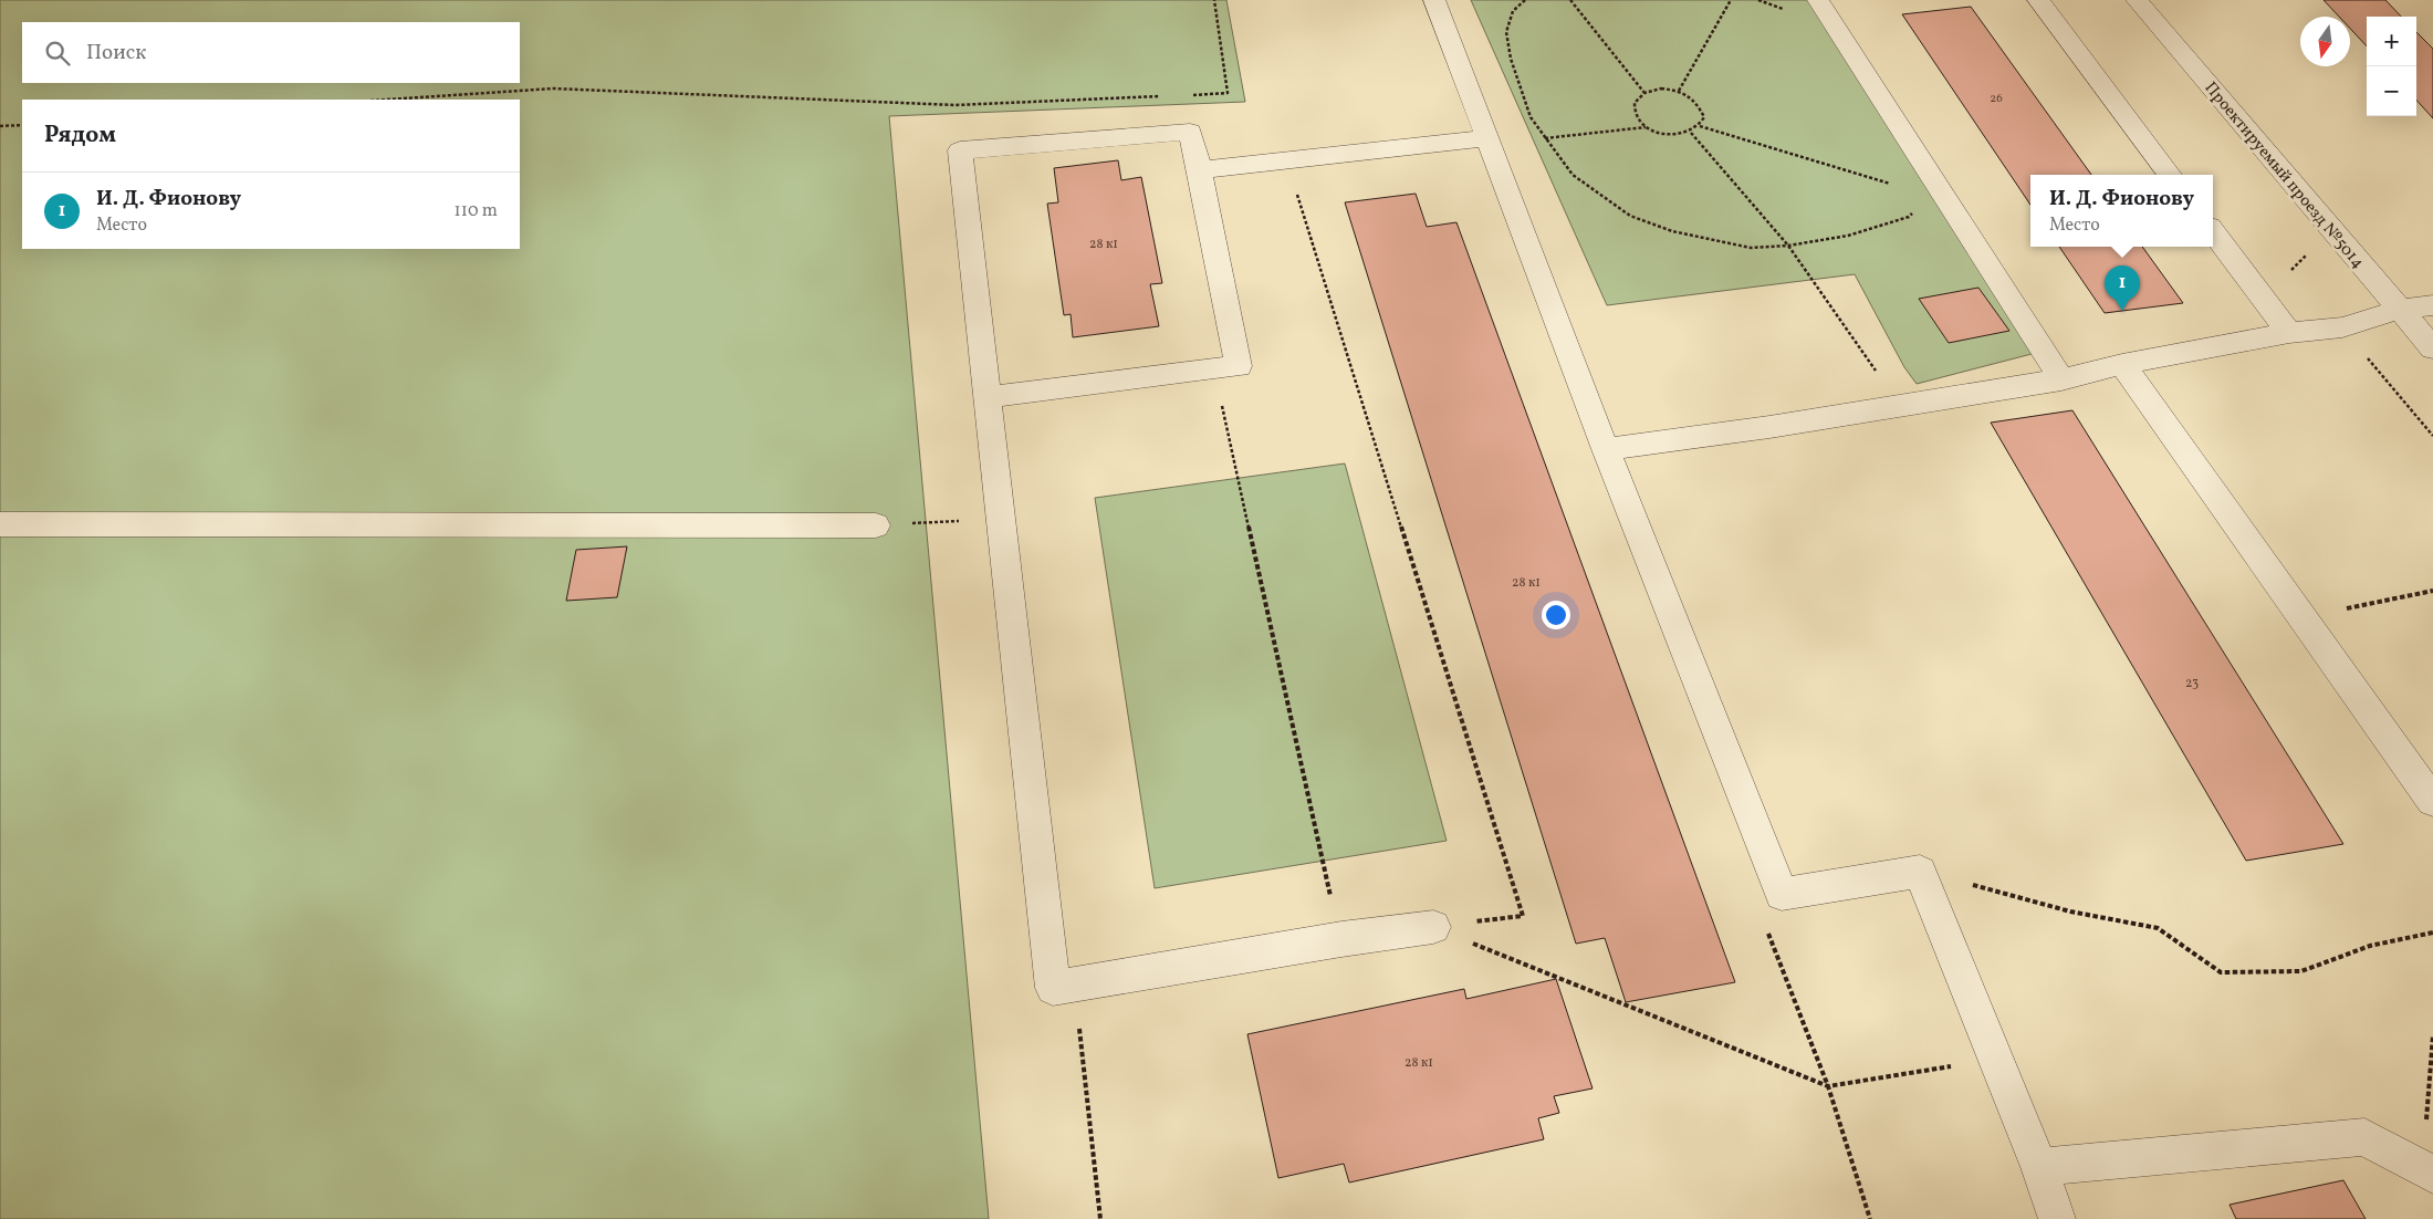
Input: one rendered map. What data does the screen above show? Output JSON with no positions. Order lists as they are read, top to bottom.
{
  "streets": {
    "street": ["Проектируемый проезд №5014"]
  },
  "house_numbers": [
    "26",
    "28 к1",
    "28 к1",
    "23",
    "28 к1"
  ],
  "north": "bottom",
  "page": {
    "map_buttons": ["+", "−"],
    "search": "Поиск",
    "heading": "Рядом",
    "list": [
      {
        "mark": "1",
        "name": "И. Д. Фионову",
        "note": "Место",
        "value": "110 m"
      }
    ],
    "popup": ["И. Д. Фионову", "Место"],
    "pins": "1"
  }
}
